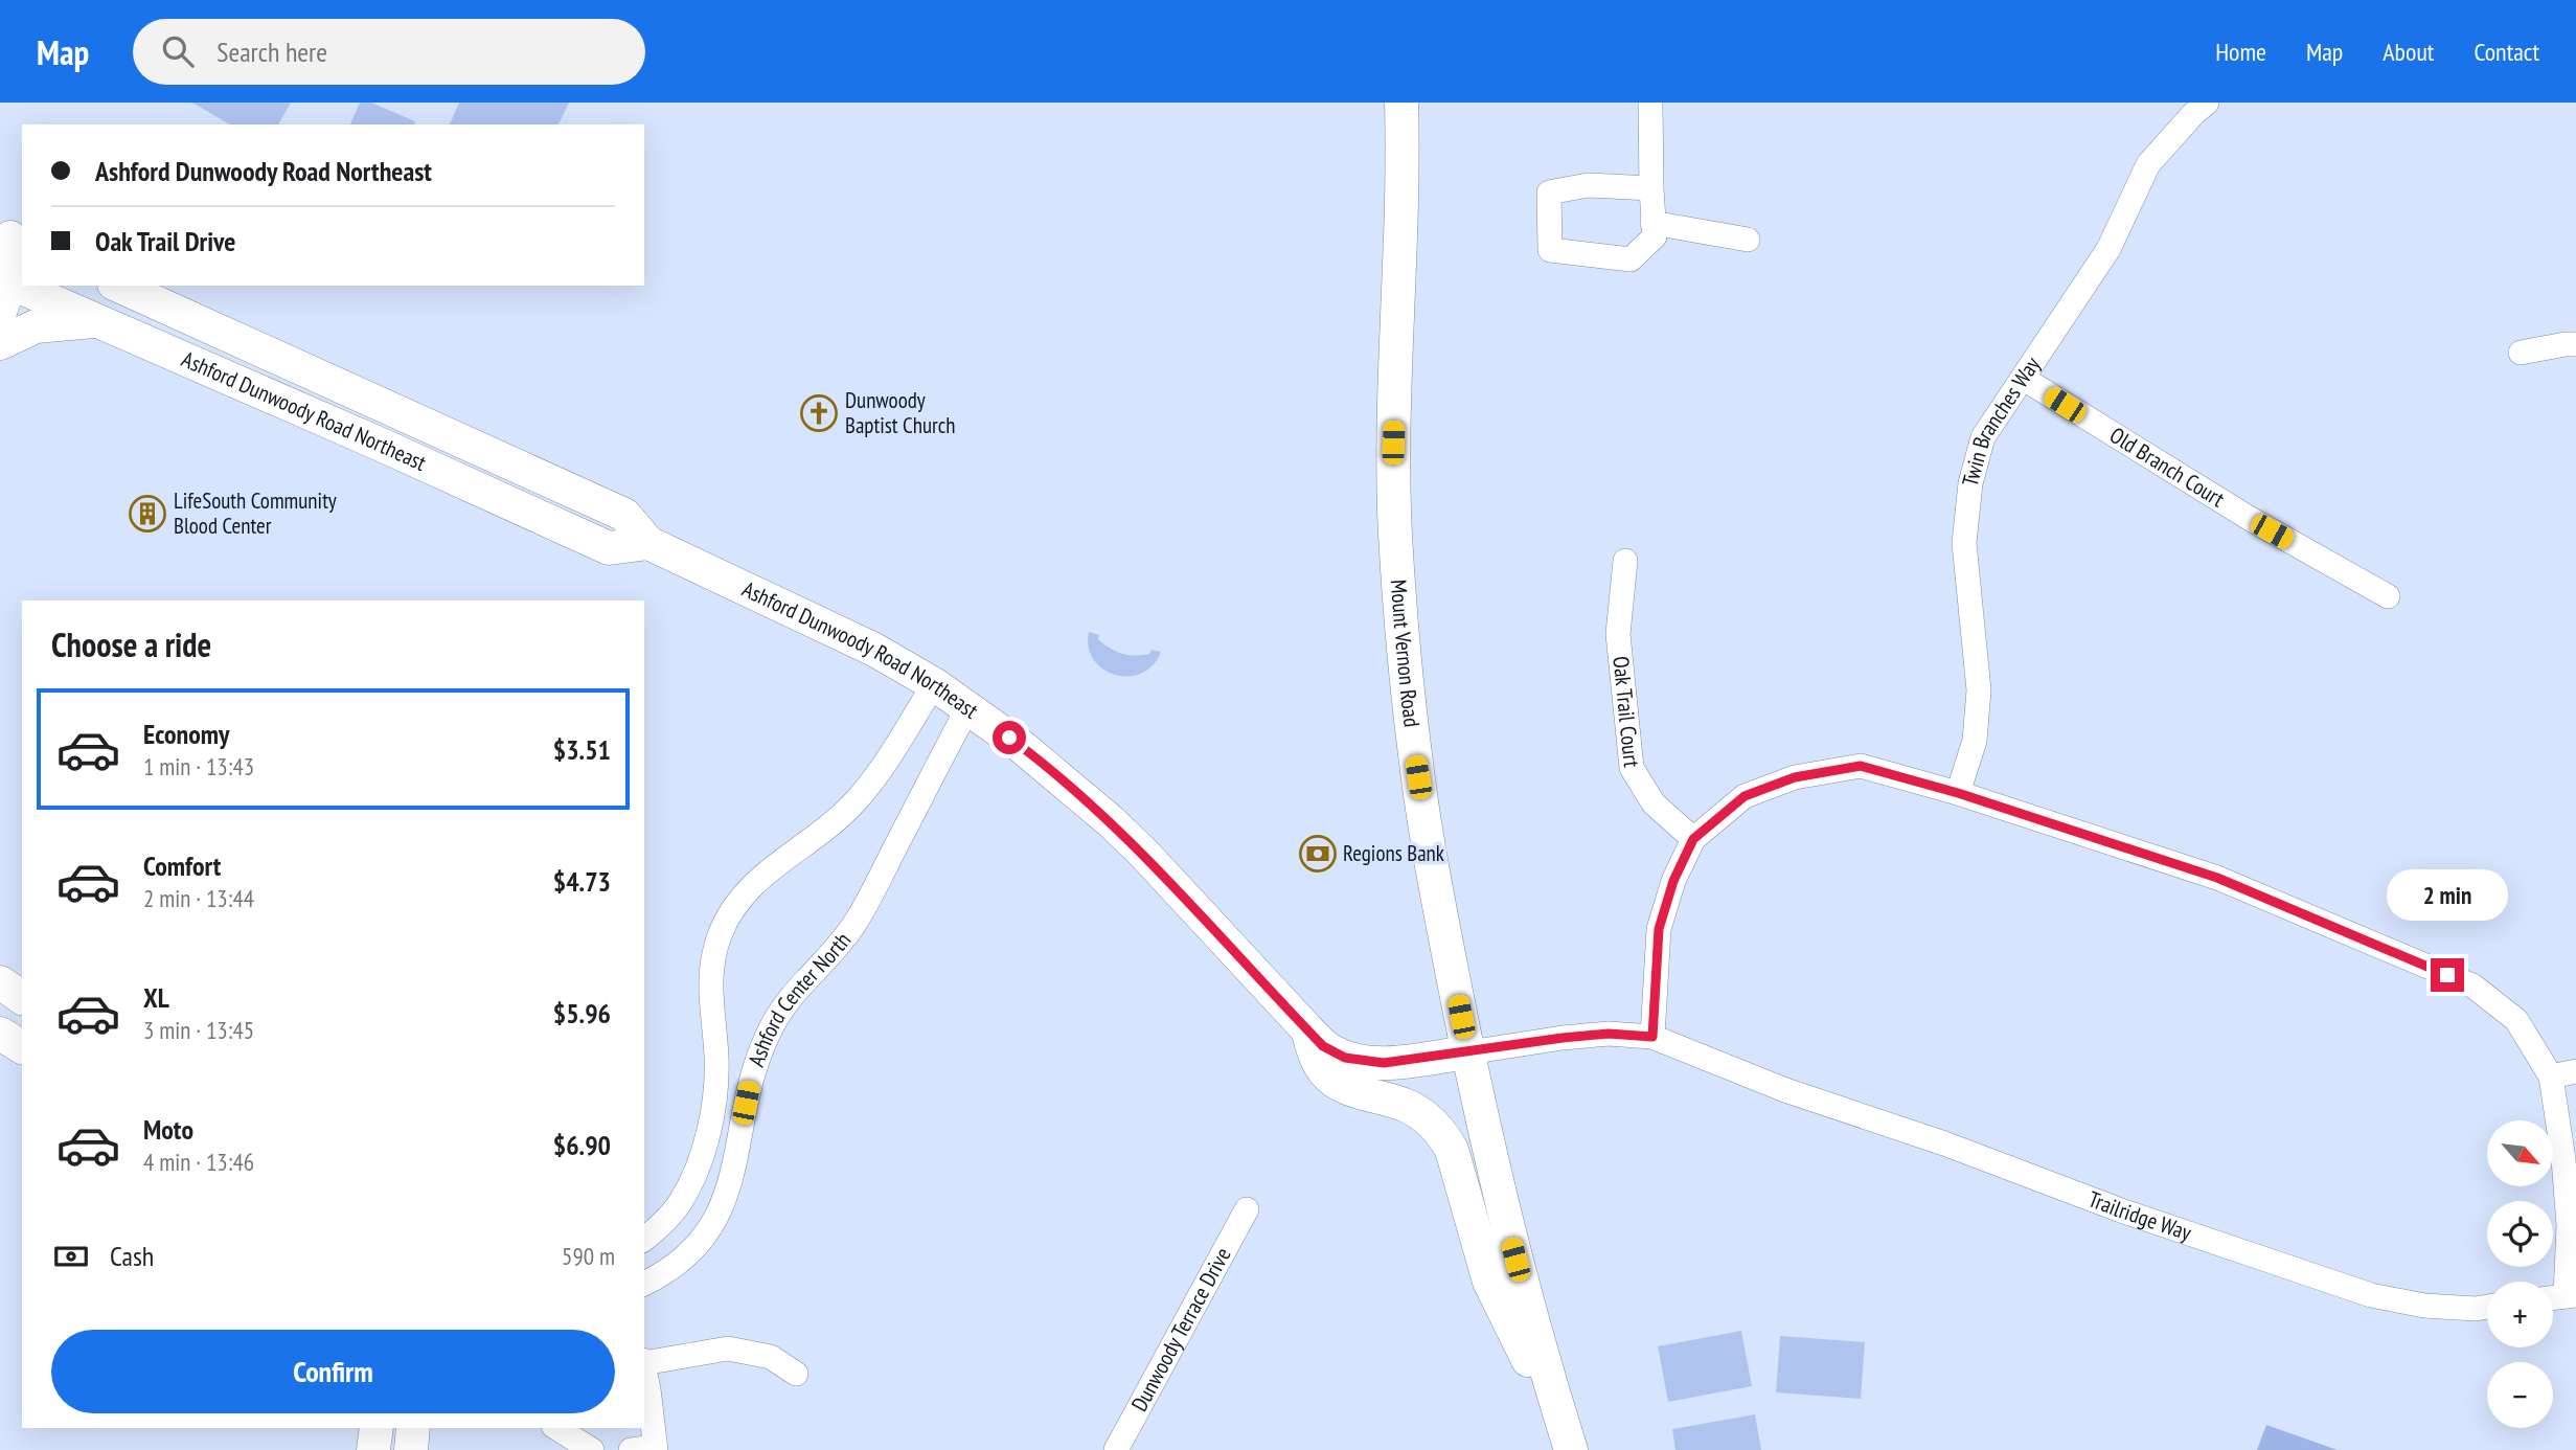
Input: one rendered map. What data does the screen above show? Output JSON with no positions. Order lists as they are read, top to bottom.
{
  "streets": {
    "main road": ["Ashford Dunwoody Road Northeast", "Mount Vernon Road"],
    "street": [
      "Twin Branches Way",
      "Old Branch Court",
      "Oak Trail Court",
      "Ashford Center North",
      "Trailridge Way",
      "Dunwoody Terrace Drive"
    ]
  },
  "crossings": [
    ["Ashford Dunwoody Road Northeast", "Mount Vernon Road"],
    ["Ashford Dunwoody Road Northeast", "Ashford Center North"],
    ["Twin Branches Way", "Old Branch Court"]
  ],
  "places": {
    "church": ["Dunwoody Baptist Church"],
    "building": ["LifeSouth Community Blood Center"],
    "bank": ["Regions Bank"]
  },
  "north": "bottom right",
  "page": {
    "header": "Map",
    "search": "Search here",
    "nav": [
      "Home",
      "Map",
      "About",
      "Contact"
    ],
    "banner": ["Ashford Dunwoody Road Northeast", "Oak Trail Drive"],
    "heading": "Choose a ride",
    "list": [
      {
        "name": "Economy",
        "note": "1 min · 13:43",
        "value": "$3.51"
      },
      {
        "name": "Comfort",
        "note": "2 min · 13:44",
        "value": "$4.73"
      },
      {
        "name": "XL",
        "note": "3 min · 13:45",
        "value": "$5.96"
      },
      {
        "name": "Moto",
        "note": "4 min · 13:46",
        "value": "$6.90"
      }
    ],
    "bubble": "2 min",
    "map_buttons": ["+", "−"],
    "pay": ["Cash", "590 m"],
    "buttons": "Confirm"
  }
}
